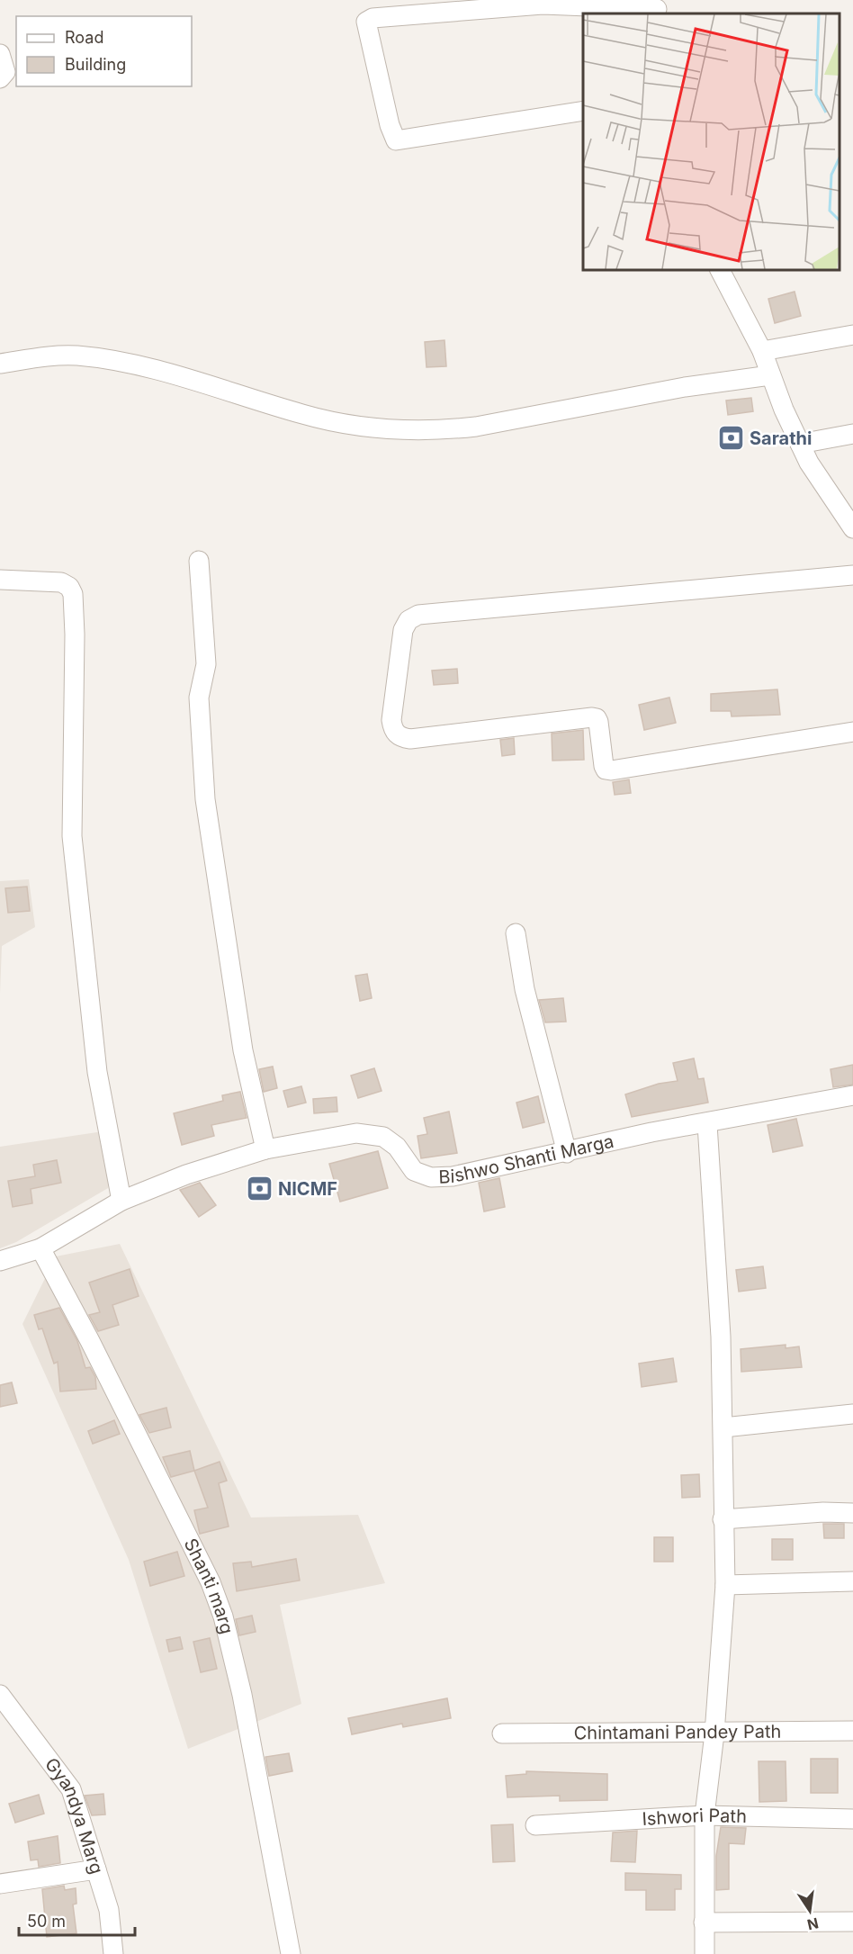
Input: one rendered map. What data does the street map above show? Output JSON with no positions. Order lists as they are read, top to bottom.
{
  "streets": {
    "street": [
      "Bishwo Shanti Marga",
      "Shanti marg",
      "Chintamani Pandey Path",
      "Gyandya Marg",
      "Ishwori Path"
    ]
  },
  "crossings": [
    ["Bishwo Shanti Marga", "Shanti marg"]
  ],
  "places": {
    "bank": ["Sarathi", "NICMF"]
  },
  "legend": ["Road", "Building"],
  "scale_bar": "50 m",
  "north": "bottom"
}
